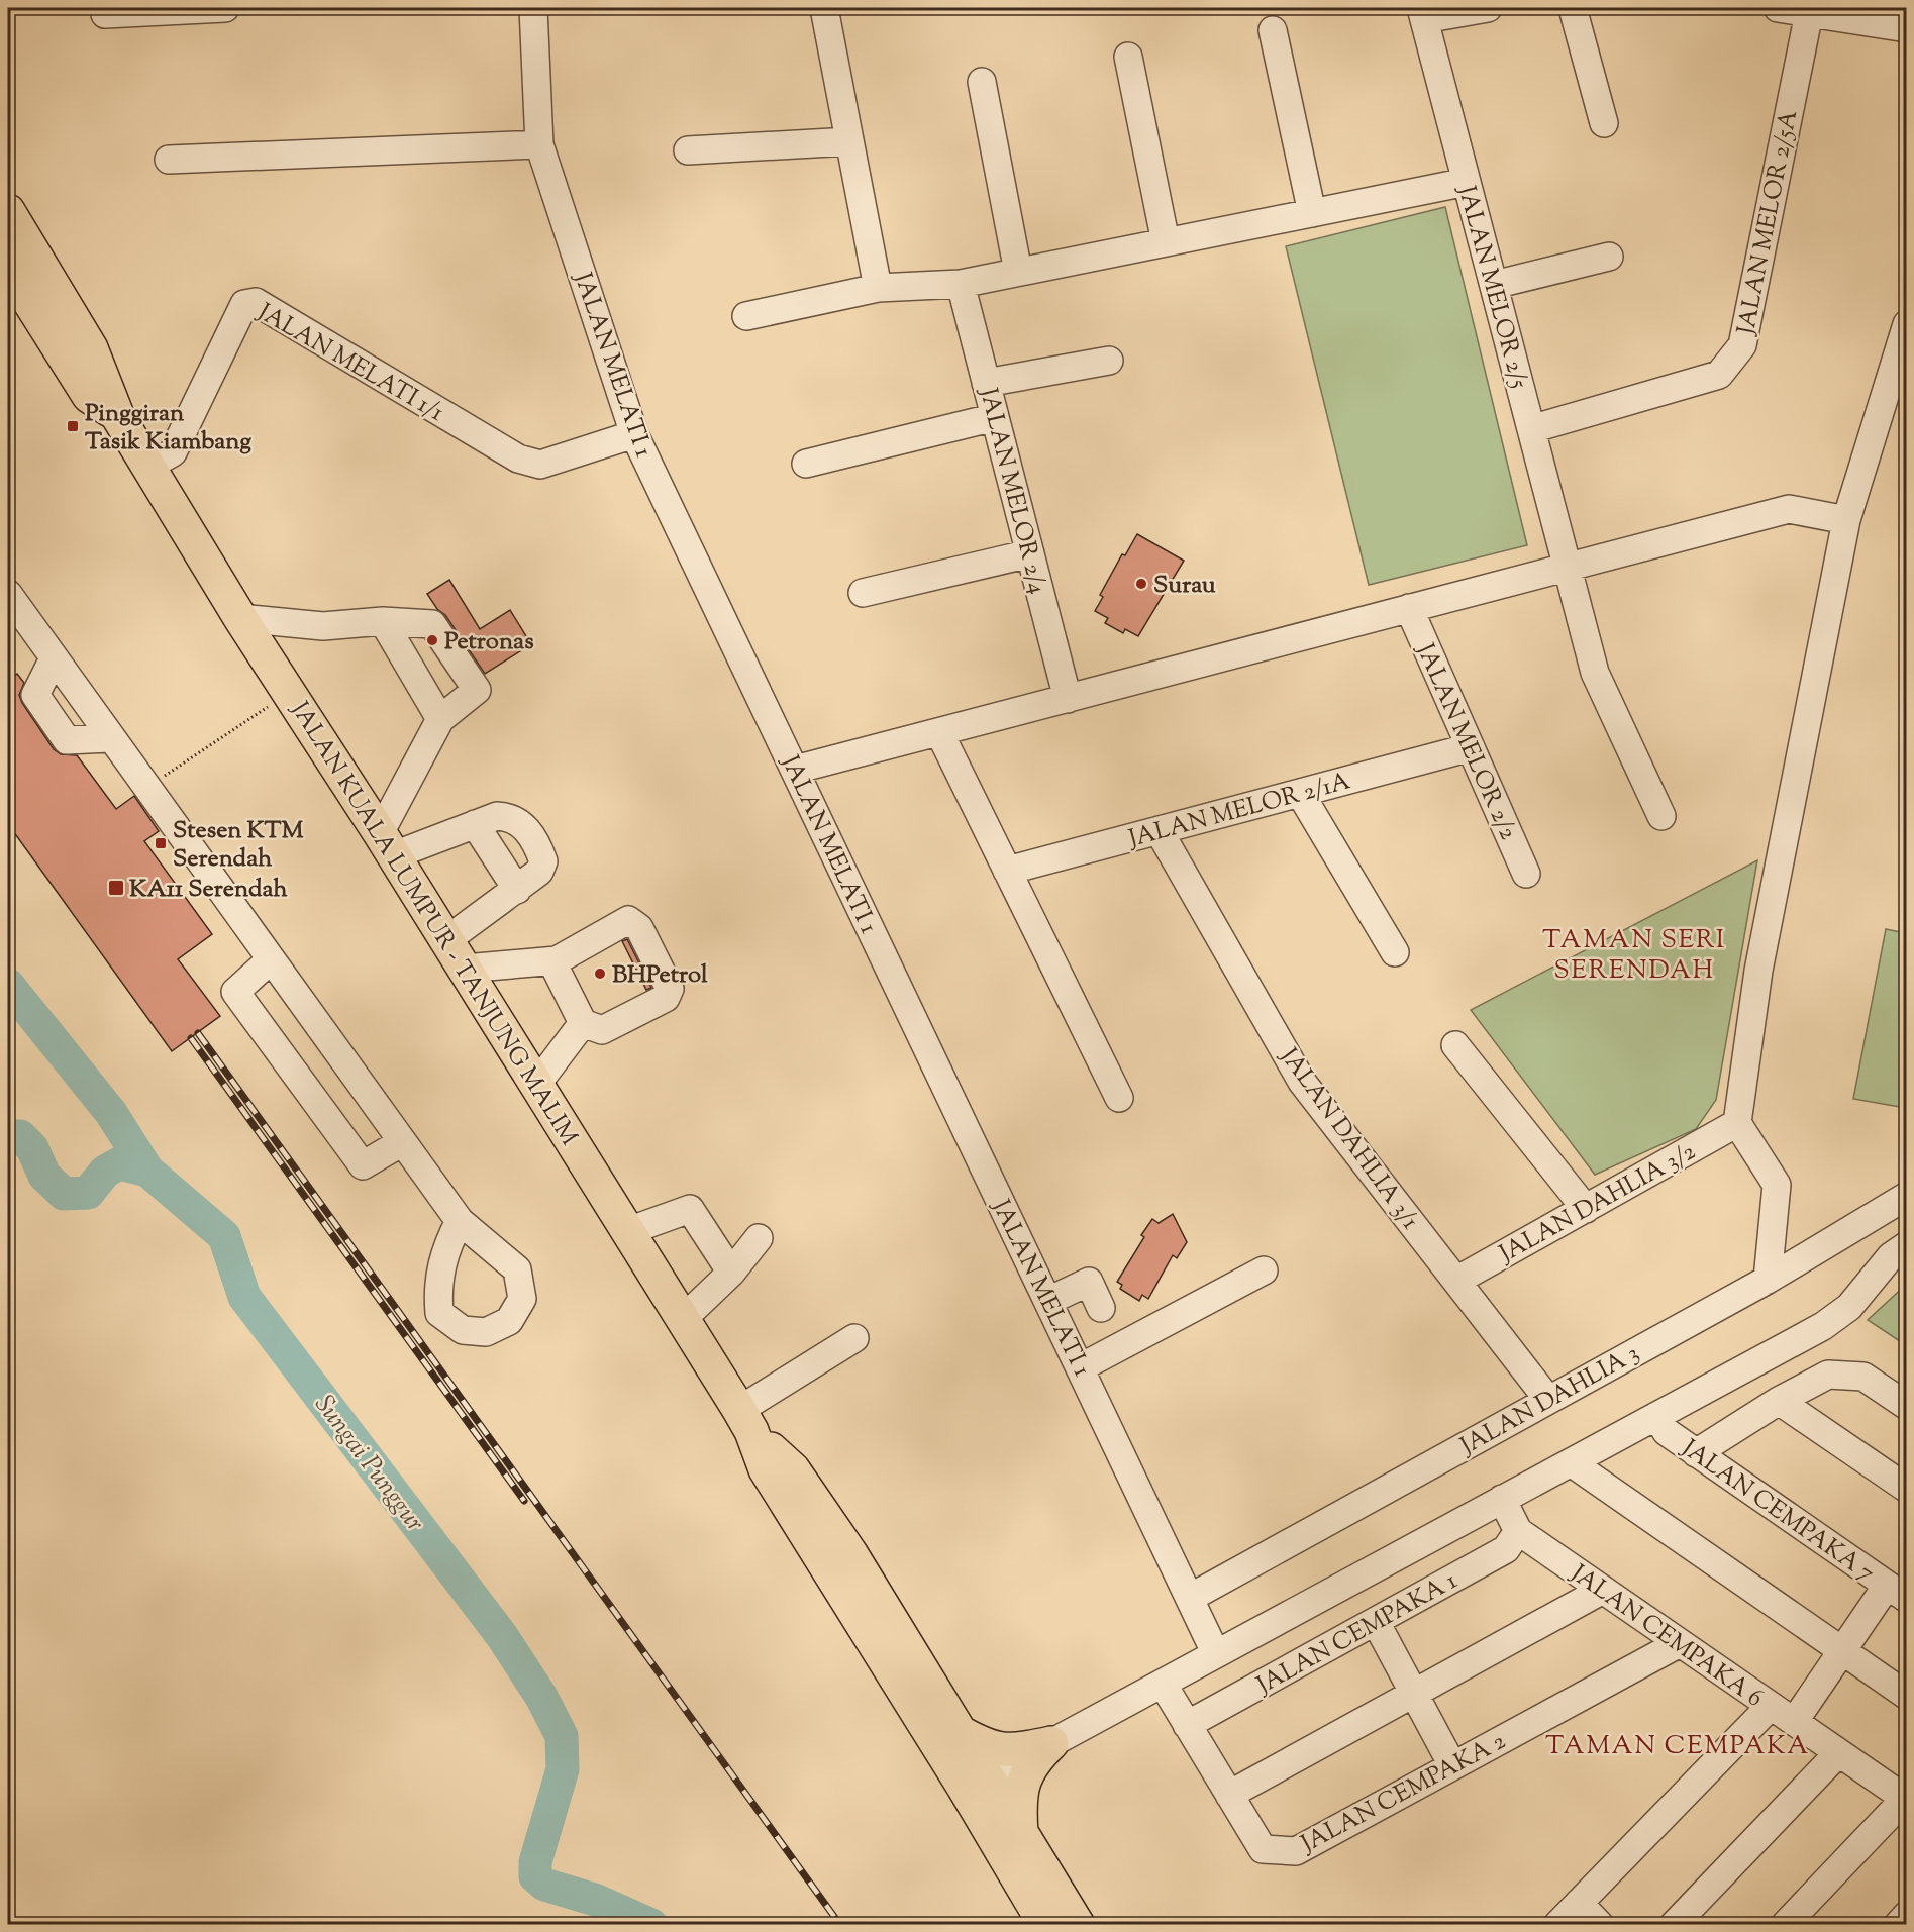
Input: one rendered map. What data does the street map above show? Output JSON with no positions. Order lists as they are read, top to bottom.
{
  "streets": {
    "main road": ["JALAN KUALA LUMPUR - TANJUNG MALIM"],
    "street": [
      "JALAN MELOR 2/5A",
      "JALAN MELOR 2/5",
      "JALAN MELATI 1/1",
      "JALAN MELATI 1",
      "JALAN MELOR 2/4",
      "JALAN MELOR 2/2",
      "JALAN MELOR 2/1A",
      "JALAN DAHLIA 3/1",
      "JALAN DAHLIA 3/2",
      "JALAN DAHLIA 3",
      "JALAN CEMPAKA 7",
      "JALAN CEMPAKA 1",
      "JALAN CEMPAKA 6",
      "JALAN CEMPAKA 2"
    ]
  },
  "crossings": [
    ["JALAN MELOR 2/5A", "JALAN MELOR 2/5"],
    ["JALAN MELATI 1/1", "JALAN MELATI 1"],
    ["JALAN MELATI 1/1", "JALAN KUALA LUMPUR - TANJUNG MALIM"],
    ["JALAN MELATI 1", "JALAN DAHLIA 3"],
    ["JALAN MELOR 2/2", "JALAN MELOR 2/1A"],
    ["JALAN MELOR 2/1A", "JALAN DAHLIA 3/1"],
    ["JALAN DAHLIA 3/1", "JALAN DAHLIA 3/2"],
    ["JALAN DAHLIA 3/1", "JALAN DAHLIA 3"],
    ["JALAN CEMPAKA 1", "JALAN CEMPAKA 6"],
    ["JALAN CEMPAKA 1", "JALAN CEMPAKA 2"],
    ["JALAN CEMPAKA 6", "JALAN CEMPAKA 2"]
  ],
  "districts": ["TAMAN SERI SERENDAH", "TAMAN CEMPAKA"],
  "water": ["Sungai Punggur"],
  "places": {
    "transit": ["Pinggiran Tasik Kiambang", "Stesen KTM Serendah", "KA11 Serendah"],
    "other": ["Surau", "Petronas", "BHPetrol"]
  }
}
